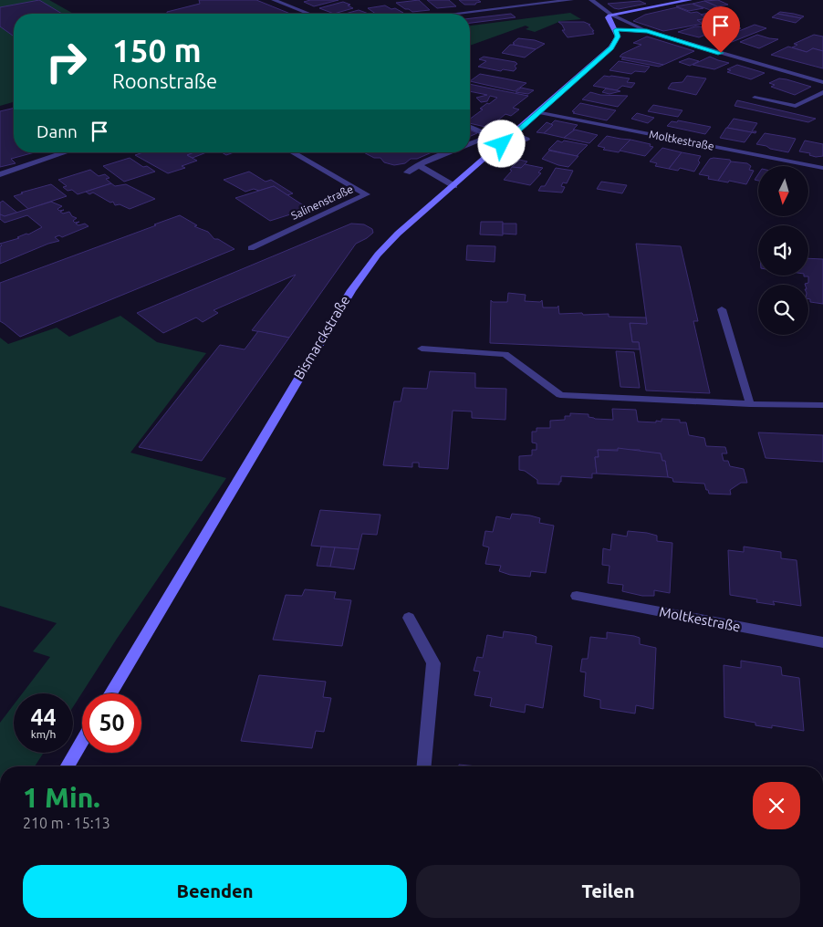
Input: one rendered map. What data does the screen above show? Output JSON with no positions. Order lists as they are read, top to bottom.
{
  "streets": {
    "main road": ["Bismarckstraße"],
    "street": ["Moltkestraße", "Salinenstraße"]
  },
  "crossings": [
    ["Moltkestraße", "Bismarckstraße"]
  ],
  "north": "bottom",
  "page": {
    "turn": ["150 m", "Roonstraße"],
    "then": "Dann",
    "speed": "44 km/h",
    "limit": "50",
    "heading": ["1 Min.", "210 m · 15:13"],
    "buttons": ["Beenden", "Teilen"]
  }
}
